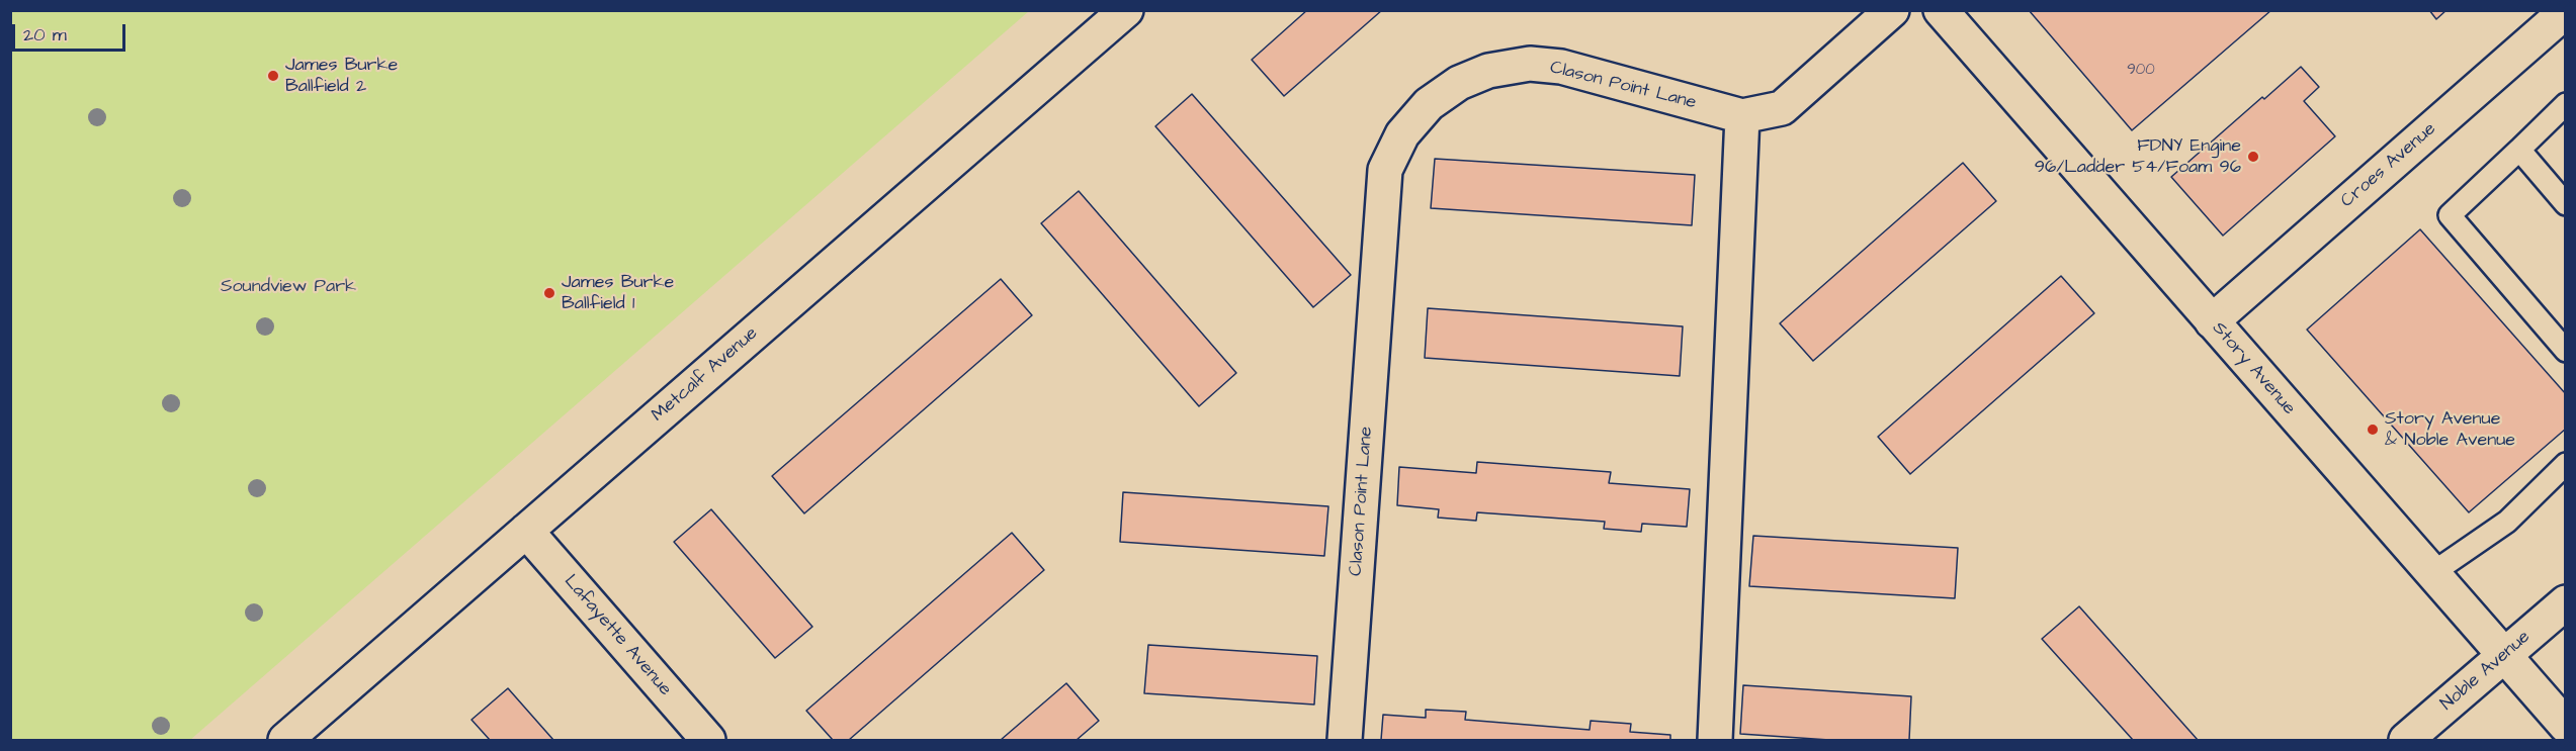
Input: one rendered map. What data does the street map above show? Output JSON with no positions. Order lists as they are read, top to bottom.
{
  "streets": {
    "street": [
      "Clason Point Lane",
      "Croes Avenue",
      "Story Avenue",
      "Metcalf Avenue",
      "Lafayette Avenue",
      "Noble Avenue"
    ]
  },
  "crossings": [
    ["Croes Avenue", "Story Avenue"],
    ["Story Avenue", "Noble Avenue"],
    ["Metcalf Avenue", "Lafayette Avenue"]
  ],
  "parks": ["Soundview Park"],
  "places": [
    "James Burke Ballfield 2",
    "FDNY Engine 96/Ladder 54/Foam 96",
    "James Burke Ballfield 1",
    "Story Avenue & Noble Avenue"
  ],
  "house_numbers": ["900"],
  "scale_bar": "20 m"
}
